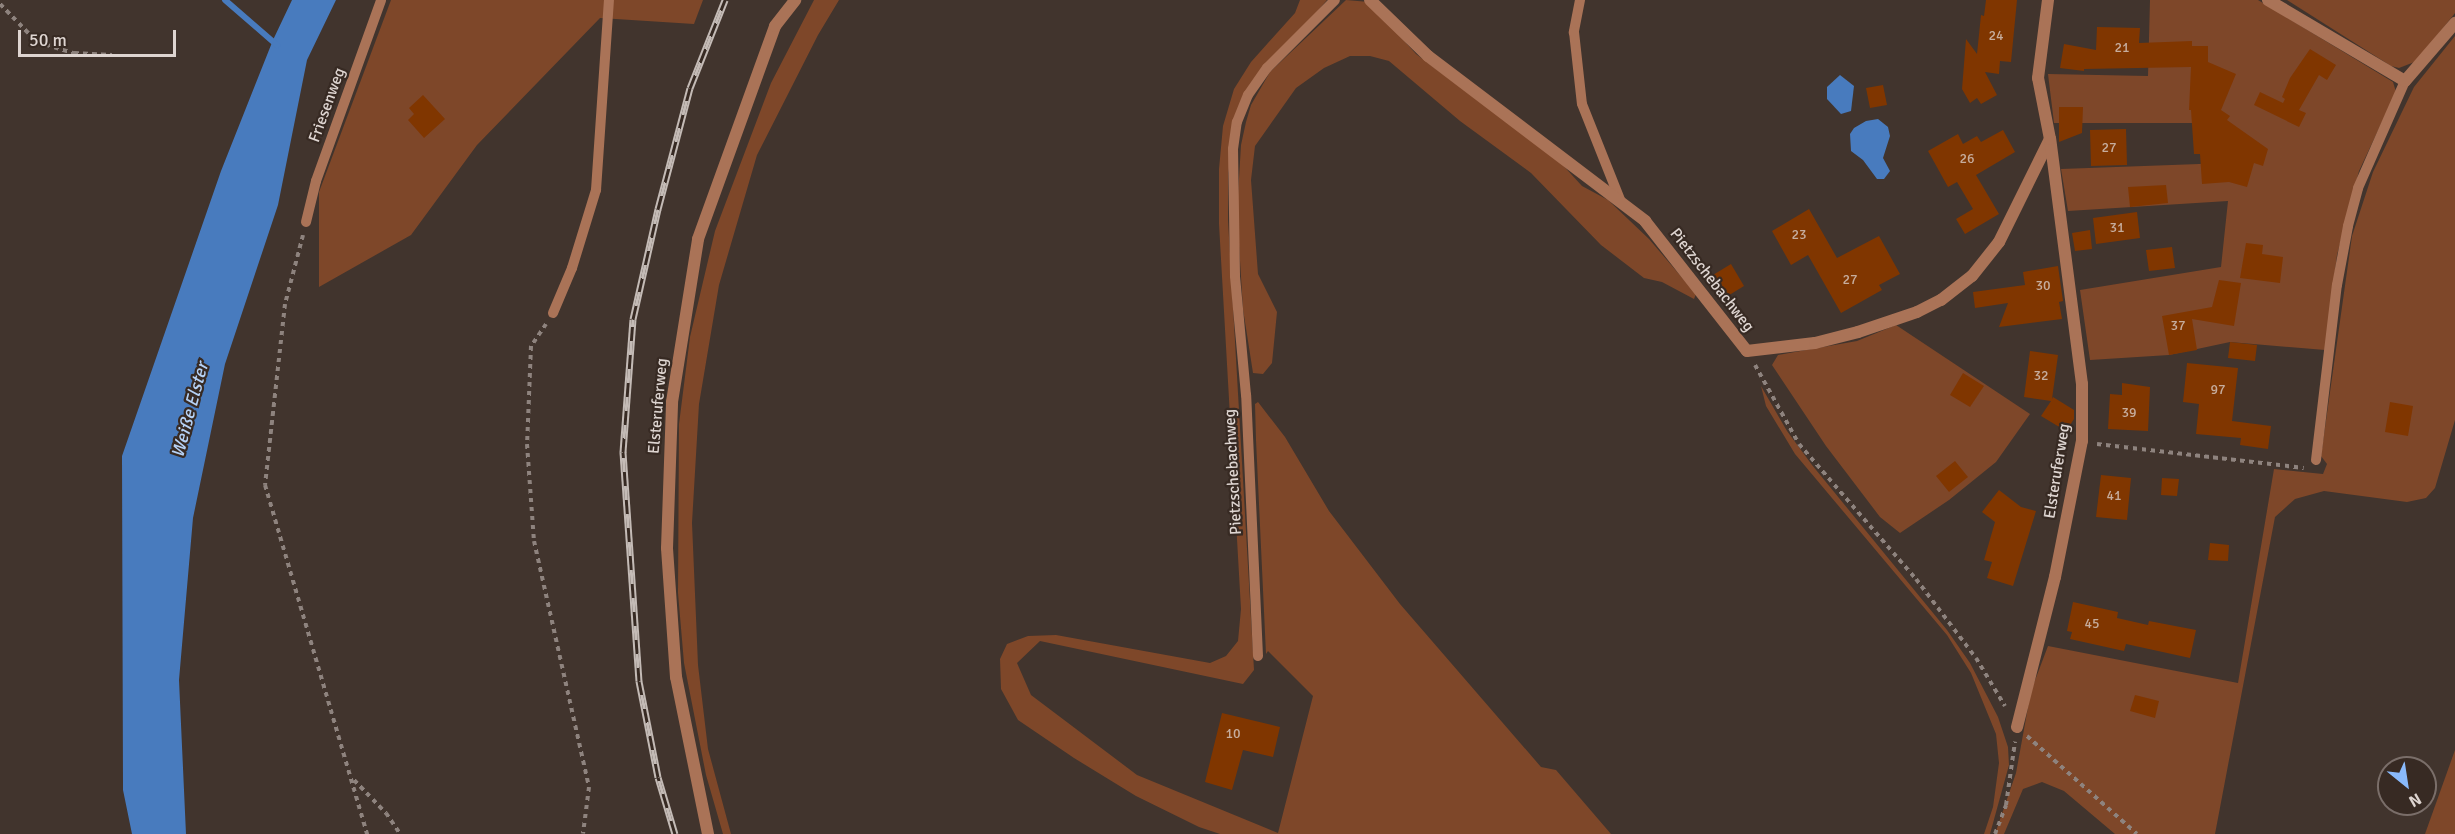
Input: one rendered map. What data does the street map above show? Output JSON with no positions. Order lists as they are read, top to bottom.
{
  "streets": {
    "street": ["Pietzschebachweg", "Elsteruferweg"],
    "lane": ["Friesenweg"]
  },
  "crossings": [
    ["Pietzschebachweg", "Elsteruferweg"]
  ],
  "water": ["Weiße Elster"],
  "house_numbers": [
    "24",
    "21",
    "27",
    "26",
    "31",
    "23",
    "27",
    "30",
    "37",
    "32",
    "97",
    "39",
    "41",
    "45",
    "10"
  ],
  "scale_bar": "50 m",
  "north": "bottom right"
}
